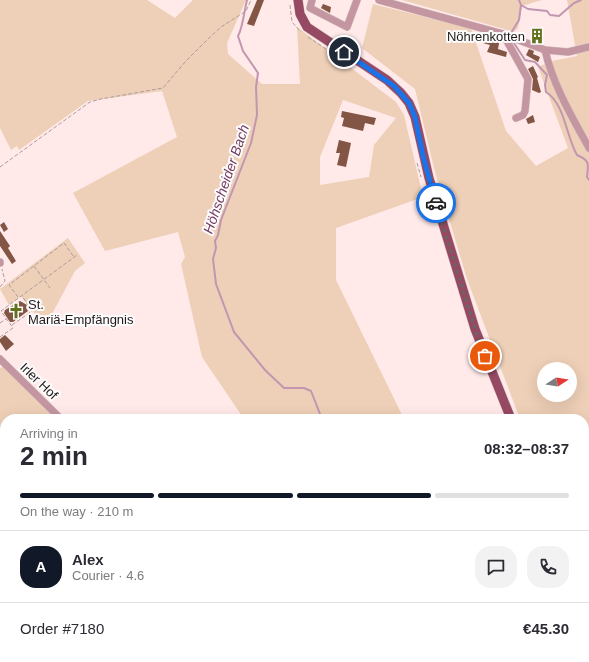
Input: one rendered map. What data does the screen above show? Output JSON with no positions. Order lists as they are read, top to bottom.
{
  "streets": {
    "street": ["Irler Hof"]
  },
  "water": ["Höhscheider Bach"],
  "places": {
    "building": ["Nöhrenkotten"],
    "church": ["St. Mariä-Empfängnis"]
  },
  "north": "right",
  "page": {
    "heading": ["2 min", "Arriving in", "08:32–08:37"],
    "panel": [
      "Alex",
      "Courier · 4.6",
      "Order #7180",
      "€45.30"
    ],
    "bar": "On the way · 210 m",
    "round": "A"
  }
}
